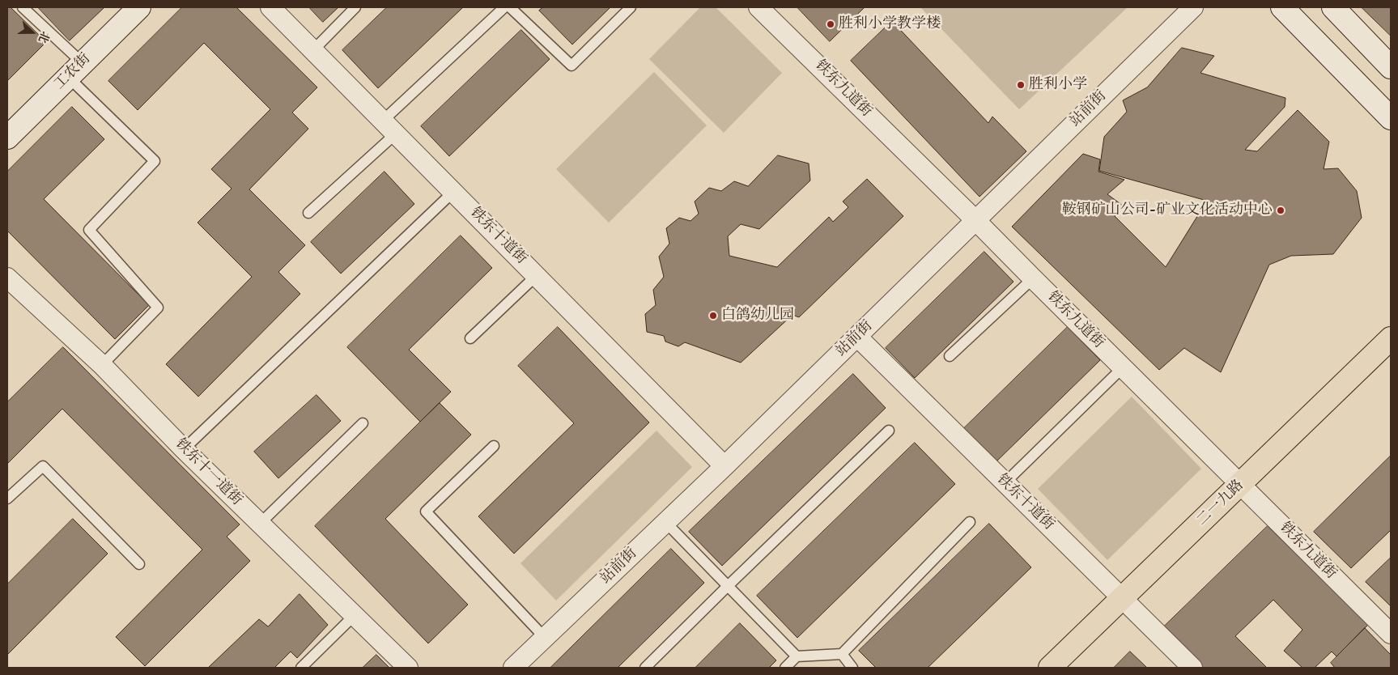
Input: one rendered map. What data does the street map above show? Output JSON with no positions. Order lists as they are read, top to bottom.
{
  "streets": {
    "main road": ["工农街", "二一九路"],
    "street": [
      "铁东九道街",
      "站前街",
      "铁东十道街",
      "铁东十一道街"
    ]
  },
  "crossings": [
    ["铁东九道街", "站前街"],
    ["铁东九道街", "二一九路"],
    ["站前街", "铁东十道街"],
    ["铁东十道街", "二一九路"]
  ],
  "places": [
    "胜利小学教学楼",
    "胜利小学",
    "鞍钢矿山公司-矿业文化活动中心",
    "白鸽幼儿园"
  ],
  "north": "right"
}
